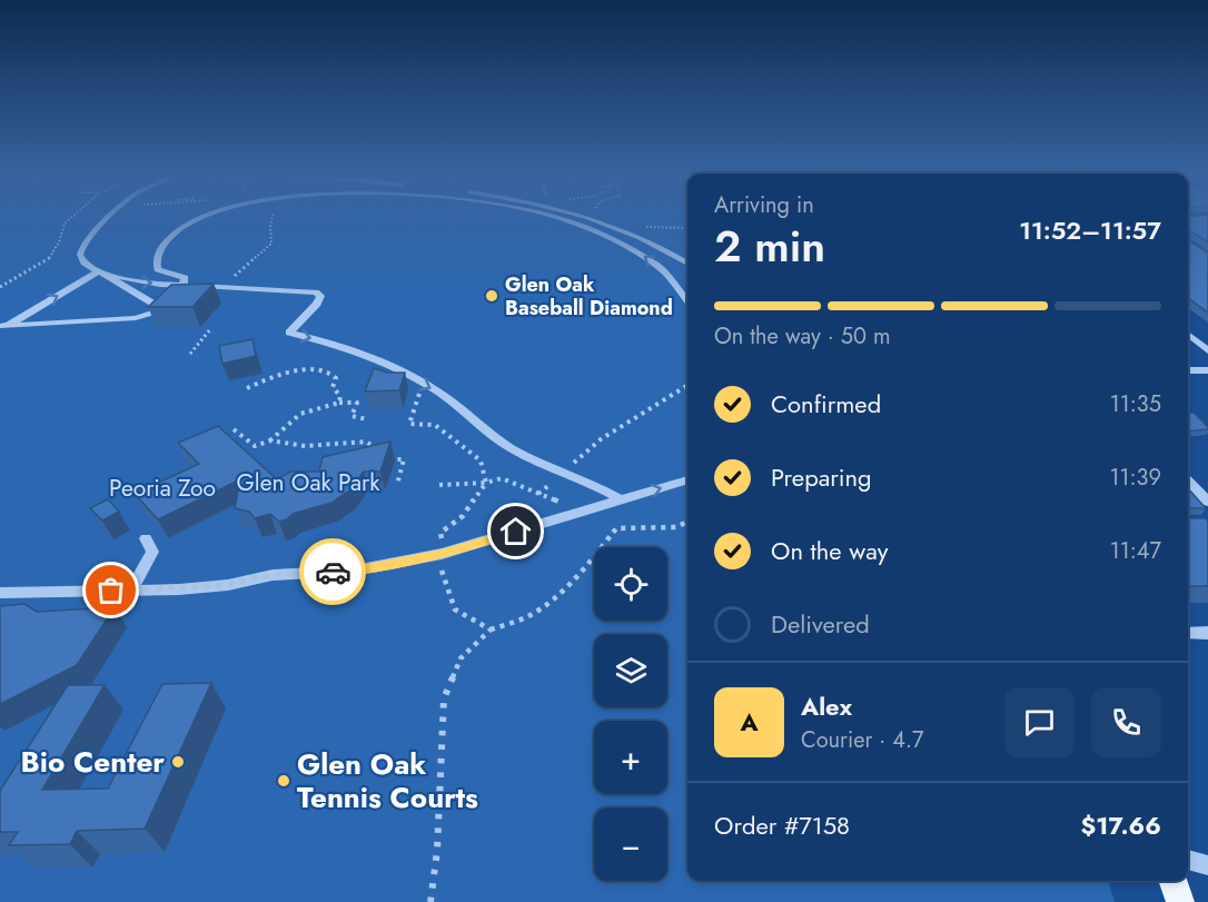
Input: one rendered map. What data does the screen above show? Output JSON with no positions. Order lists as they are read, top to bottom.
{
  "parks": ["Glen Oak Park", "Peoria Zoo"],
  "places": ["Glen Oak Baseball Diamond", "Bio Center", "Glen Oak Tennis Courts"],
  "page": {
    "heading": ["2 min", "Arriving in", "11:52–11:57"],
    "panel": [
      "Alex",
      "Courier · 4.7",
      "Order #7158",
      "$17.66"
    ],
    "bar": "On the way · 50 m",
    "list": [
      ["Confirmed", "11:35"],
      ["Preparing", "11:39"],
      ["On the way", "11:47"],
      "Delivered"
    ],
    "map_buttons": ["+", "−"],
    "round": "A"
  }
}
